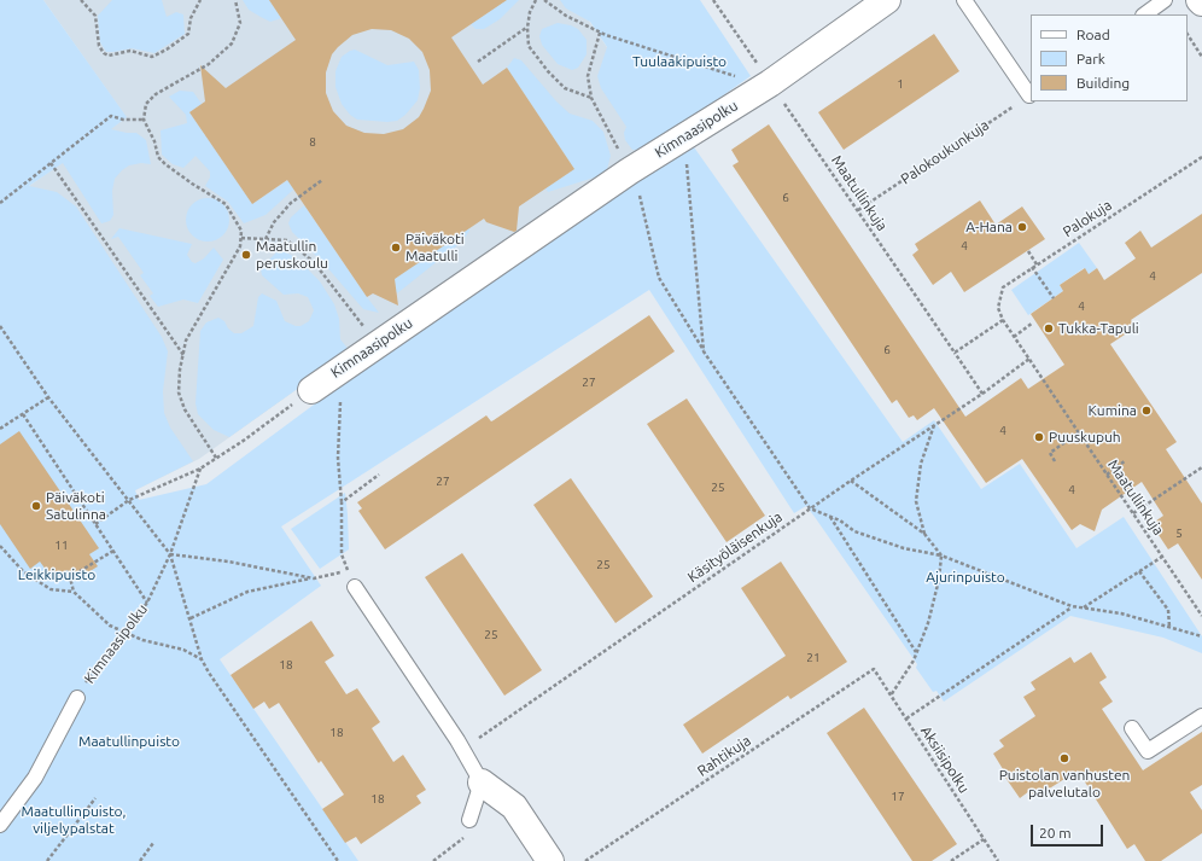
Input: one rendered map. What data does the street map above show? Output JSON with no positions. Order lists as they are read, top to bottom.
{
  "streets": {
    "street": ["Kimnaasipolku"],
    "path": [
      "Palokoukunkuja",
      "Maatullinkuja",
      "Palokuja",
      "Käsityöläisenkuja",
      "Rahtikuja",
      "Aksiisipolku"
    ]
  },
  "crossings": [
    ["Kimnaasipolku", "Maatullinkuja"],
    ["Palokoukunkuja", "Maatullinkuja"],
    ["Maatullinkuja", "Palokuja"],
    ["Maatullinkuja", "Käsityöläisenkuja"],
    ["Rahtikuja", "Aksiisipolku"]
  ],
  "parks": [
    "Tuulaakipuisto",
    "Leikkipuisto",
    "Ajurinpuisto",
    "Maatullinpuisto",
    "Maatullinpuisto, viljelypalstat"
  ],
  "places": [
    "A-Hana",
    "Päiväkoti Maatulli",
    "Maatullin peruskoulu",
    "Tukka-Tapuli",
    "Kumina",
    "Puuskupuh",
    "Päiväkoti Satulinna",
    "Puistolan vanhusten palvelutalo"
  ],
  "house_numbers": [
    "1",
    "8",
    "6",
    "4",
    "4",
    "4",
    "6",
    "27",
    "4",
    "27",
    "25",
    "4",
    "5",
    "11",
    "25",
    "25",
    "21",
    "18",
    "18",
    "17",
    "18"
  ],
  "legend": ["Road", "Park", "Building"],
  "scale_bar": "20 m"
}
